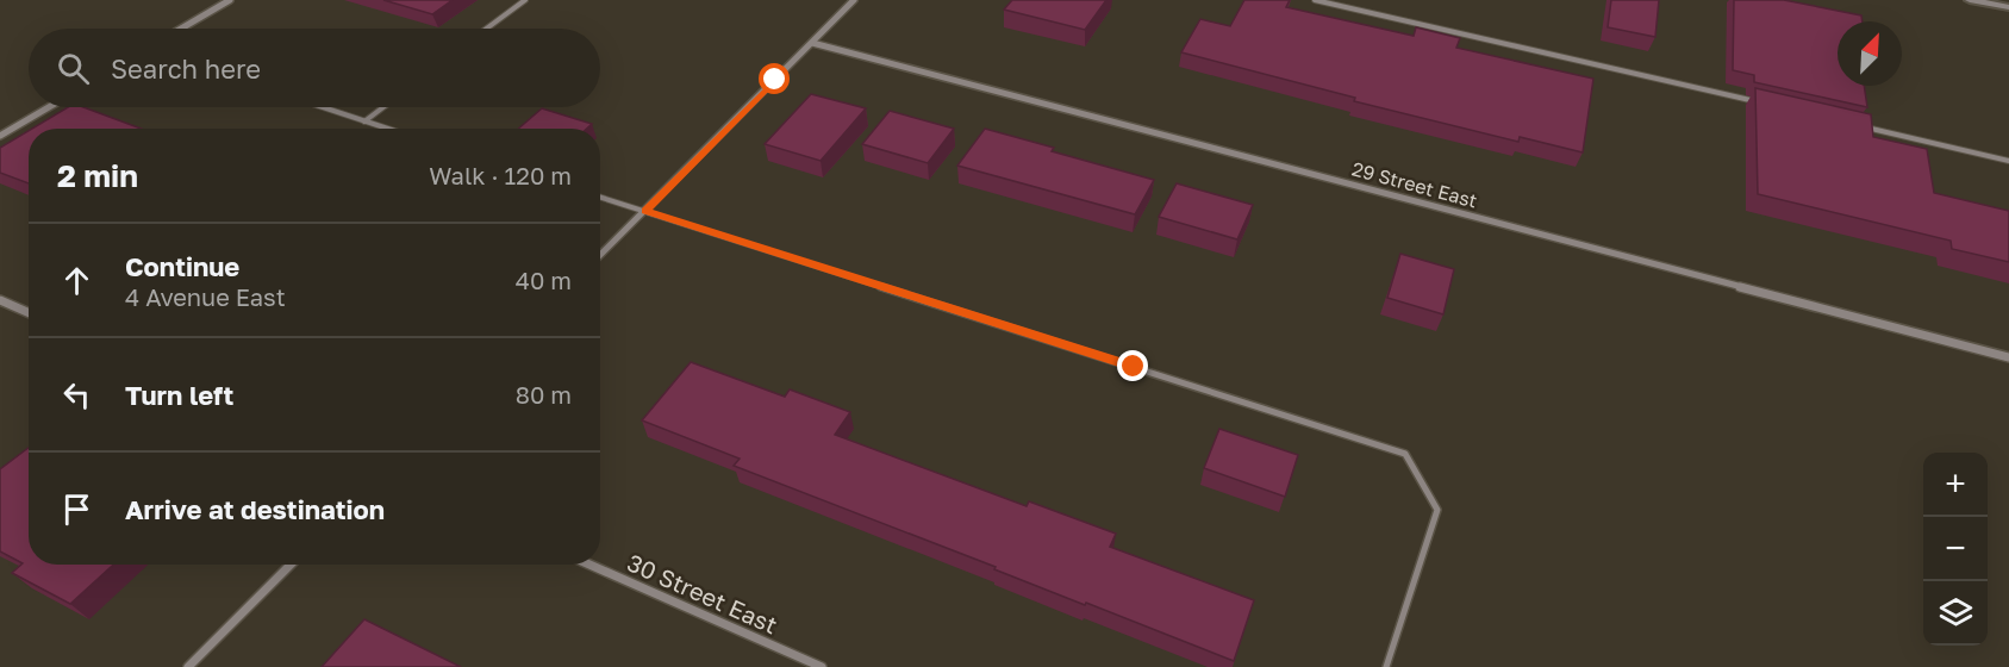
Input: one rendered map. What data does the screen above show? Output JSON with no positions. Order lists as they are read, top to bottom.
{
  "streets": {
    "street": ["29 Street East", "30 Street East"]
  },
  "north": "top right",
  "page": {
    "search": "Search here",
    "heading": ["2 min", "Walk · 120 m"],
    "list": [
      ["Continue", "4 Avenue East", "40 m"],
      ["Turn left", "80 m"],
      "Arrive at destination"
    ],
    "map_buttons": ["+", "−"]
  }
}
